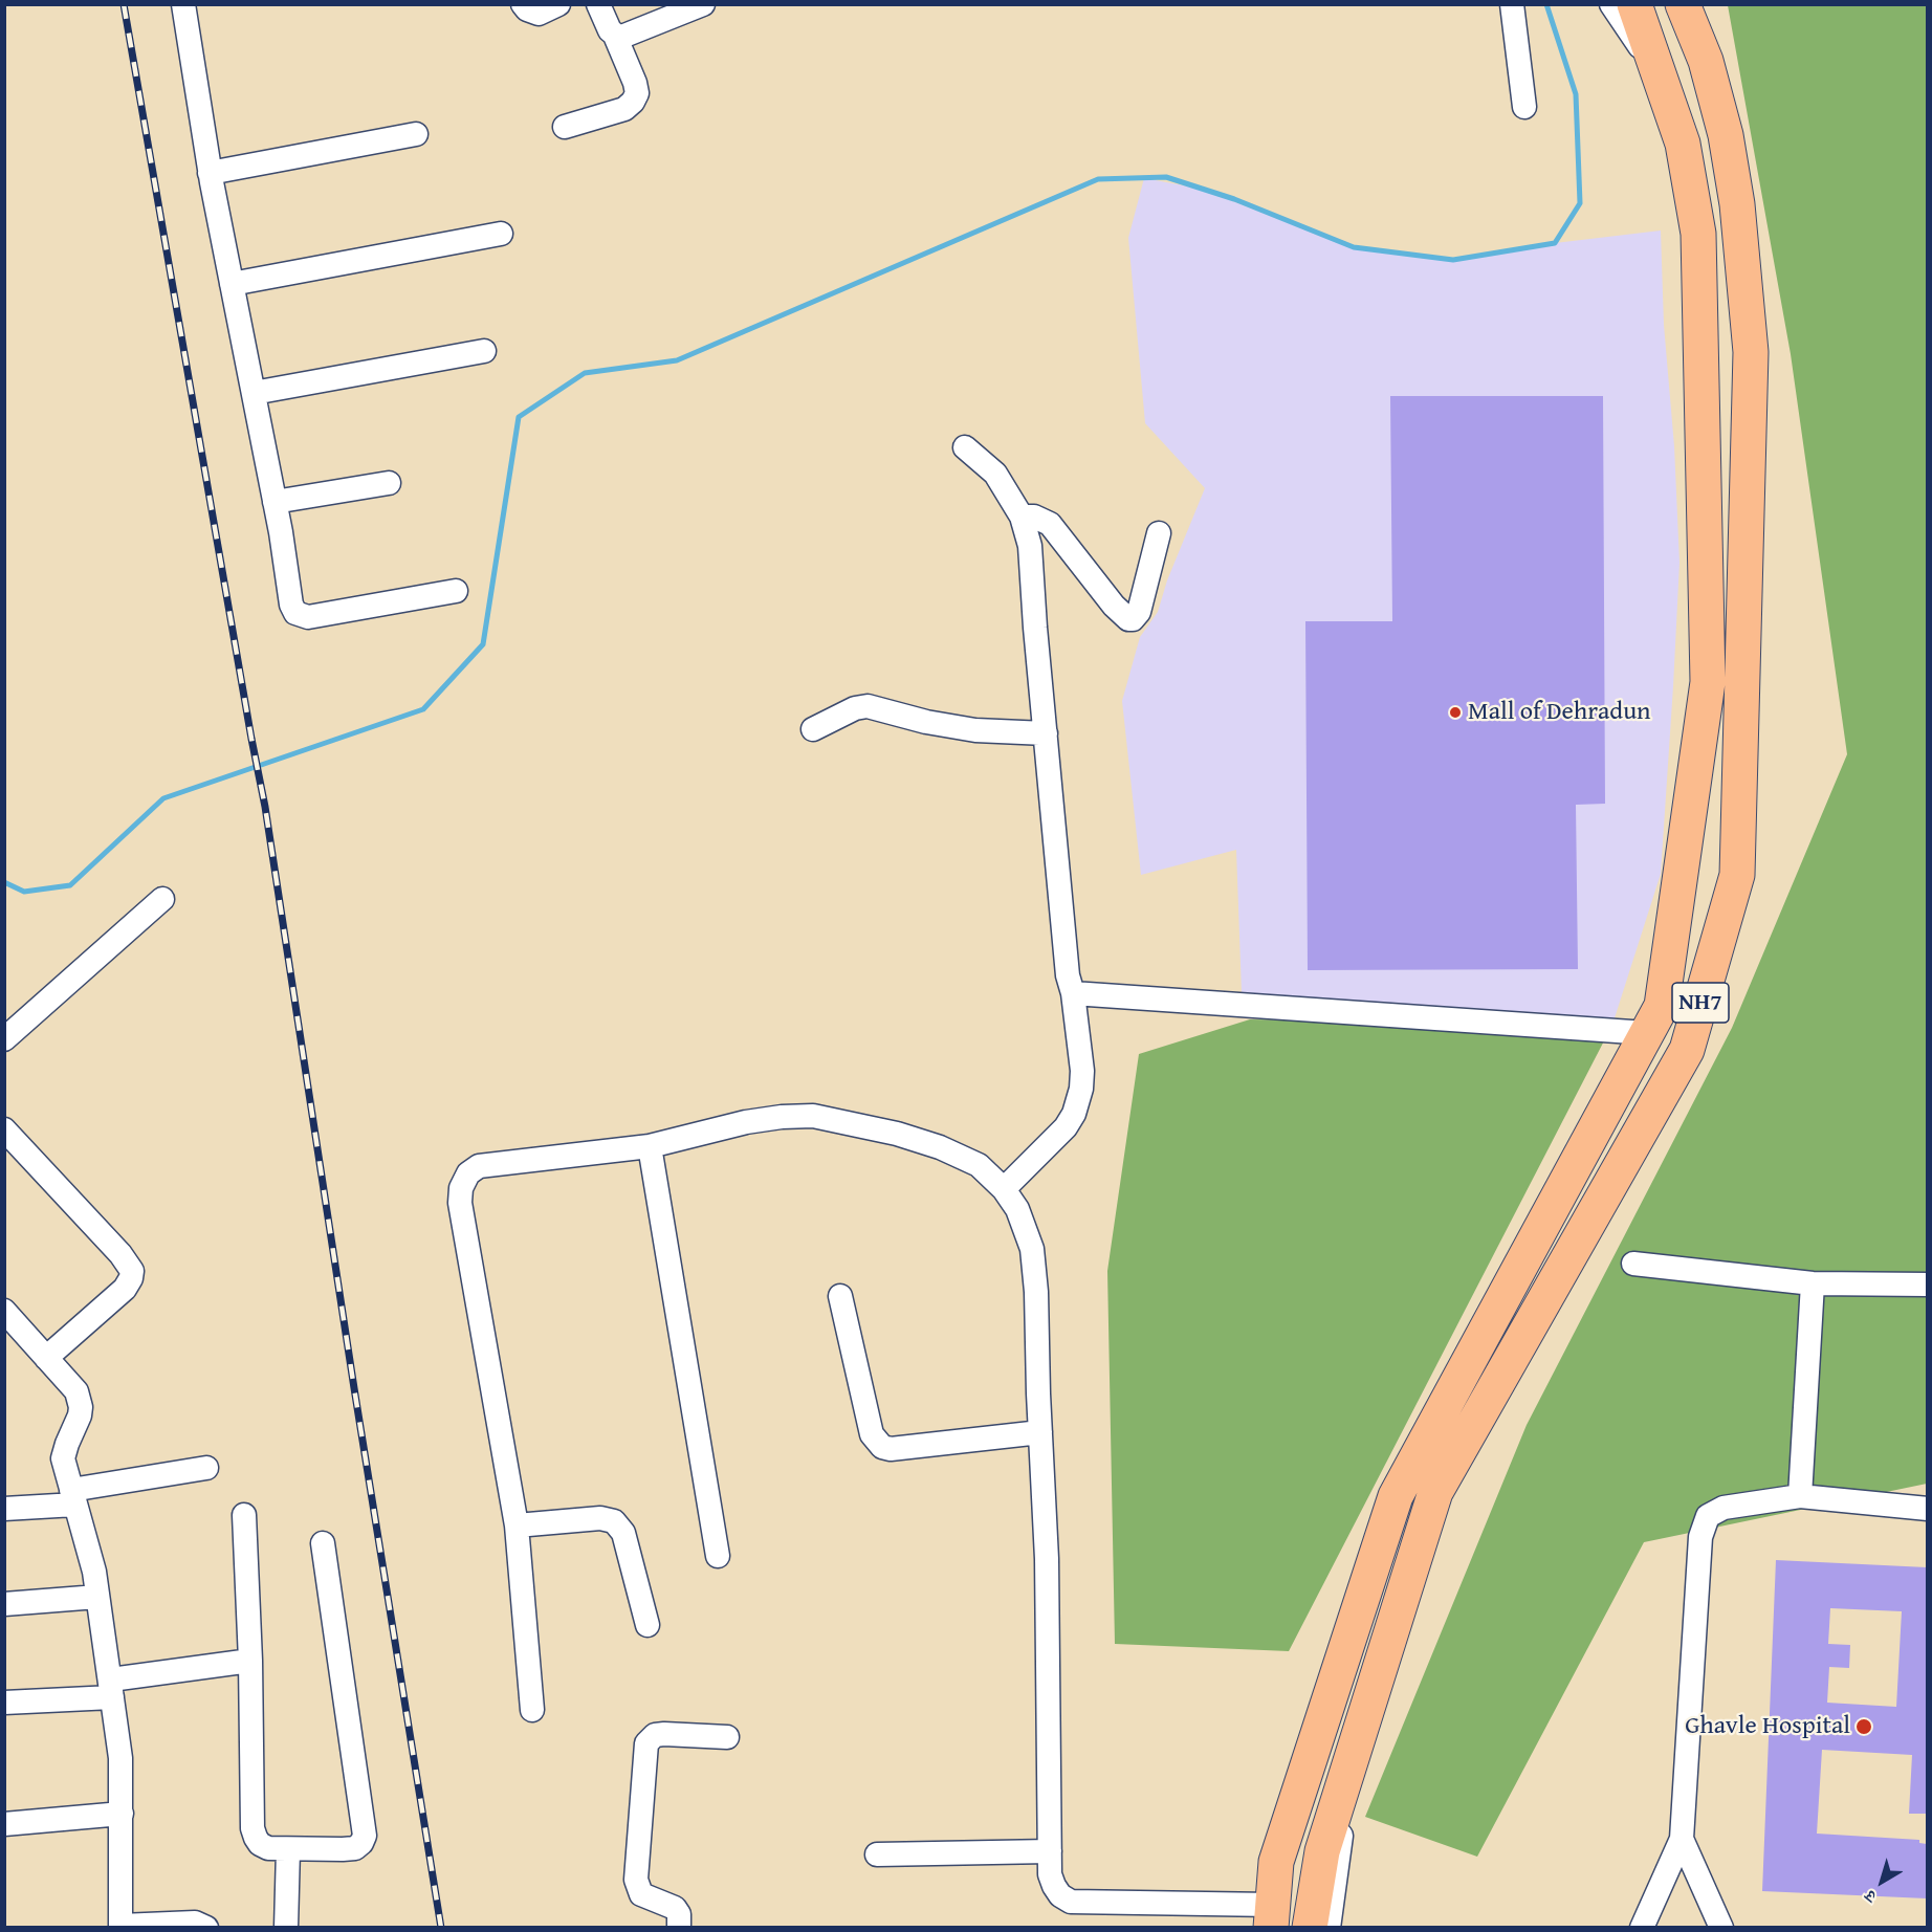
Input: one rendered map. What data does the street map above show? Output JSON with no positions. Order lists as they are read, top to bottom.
{
  "streets": {
    "highway": ["NH7"]
  },
  "places": ["Mall of Dehradun", "Ghavle Hospital"],
  "north": "bottom left"
}
